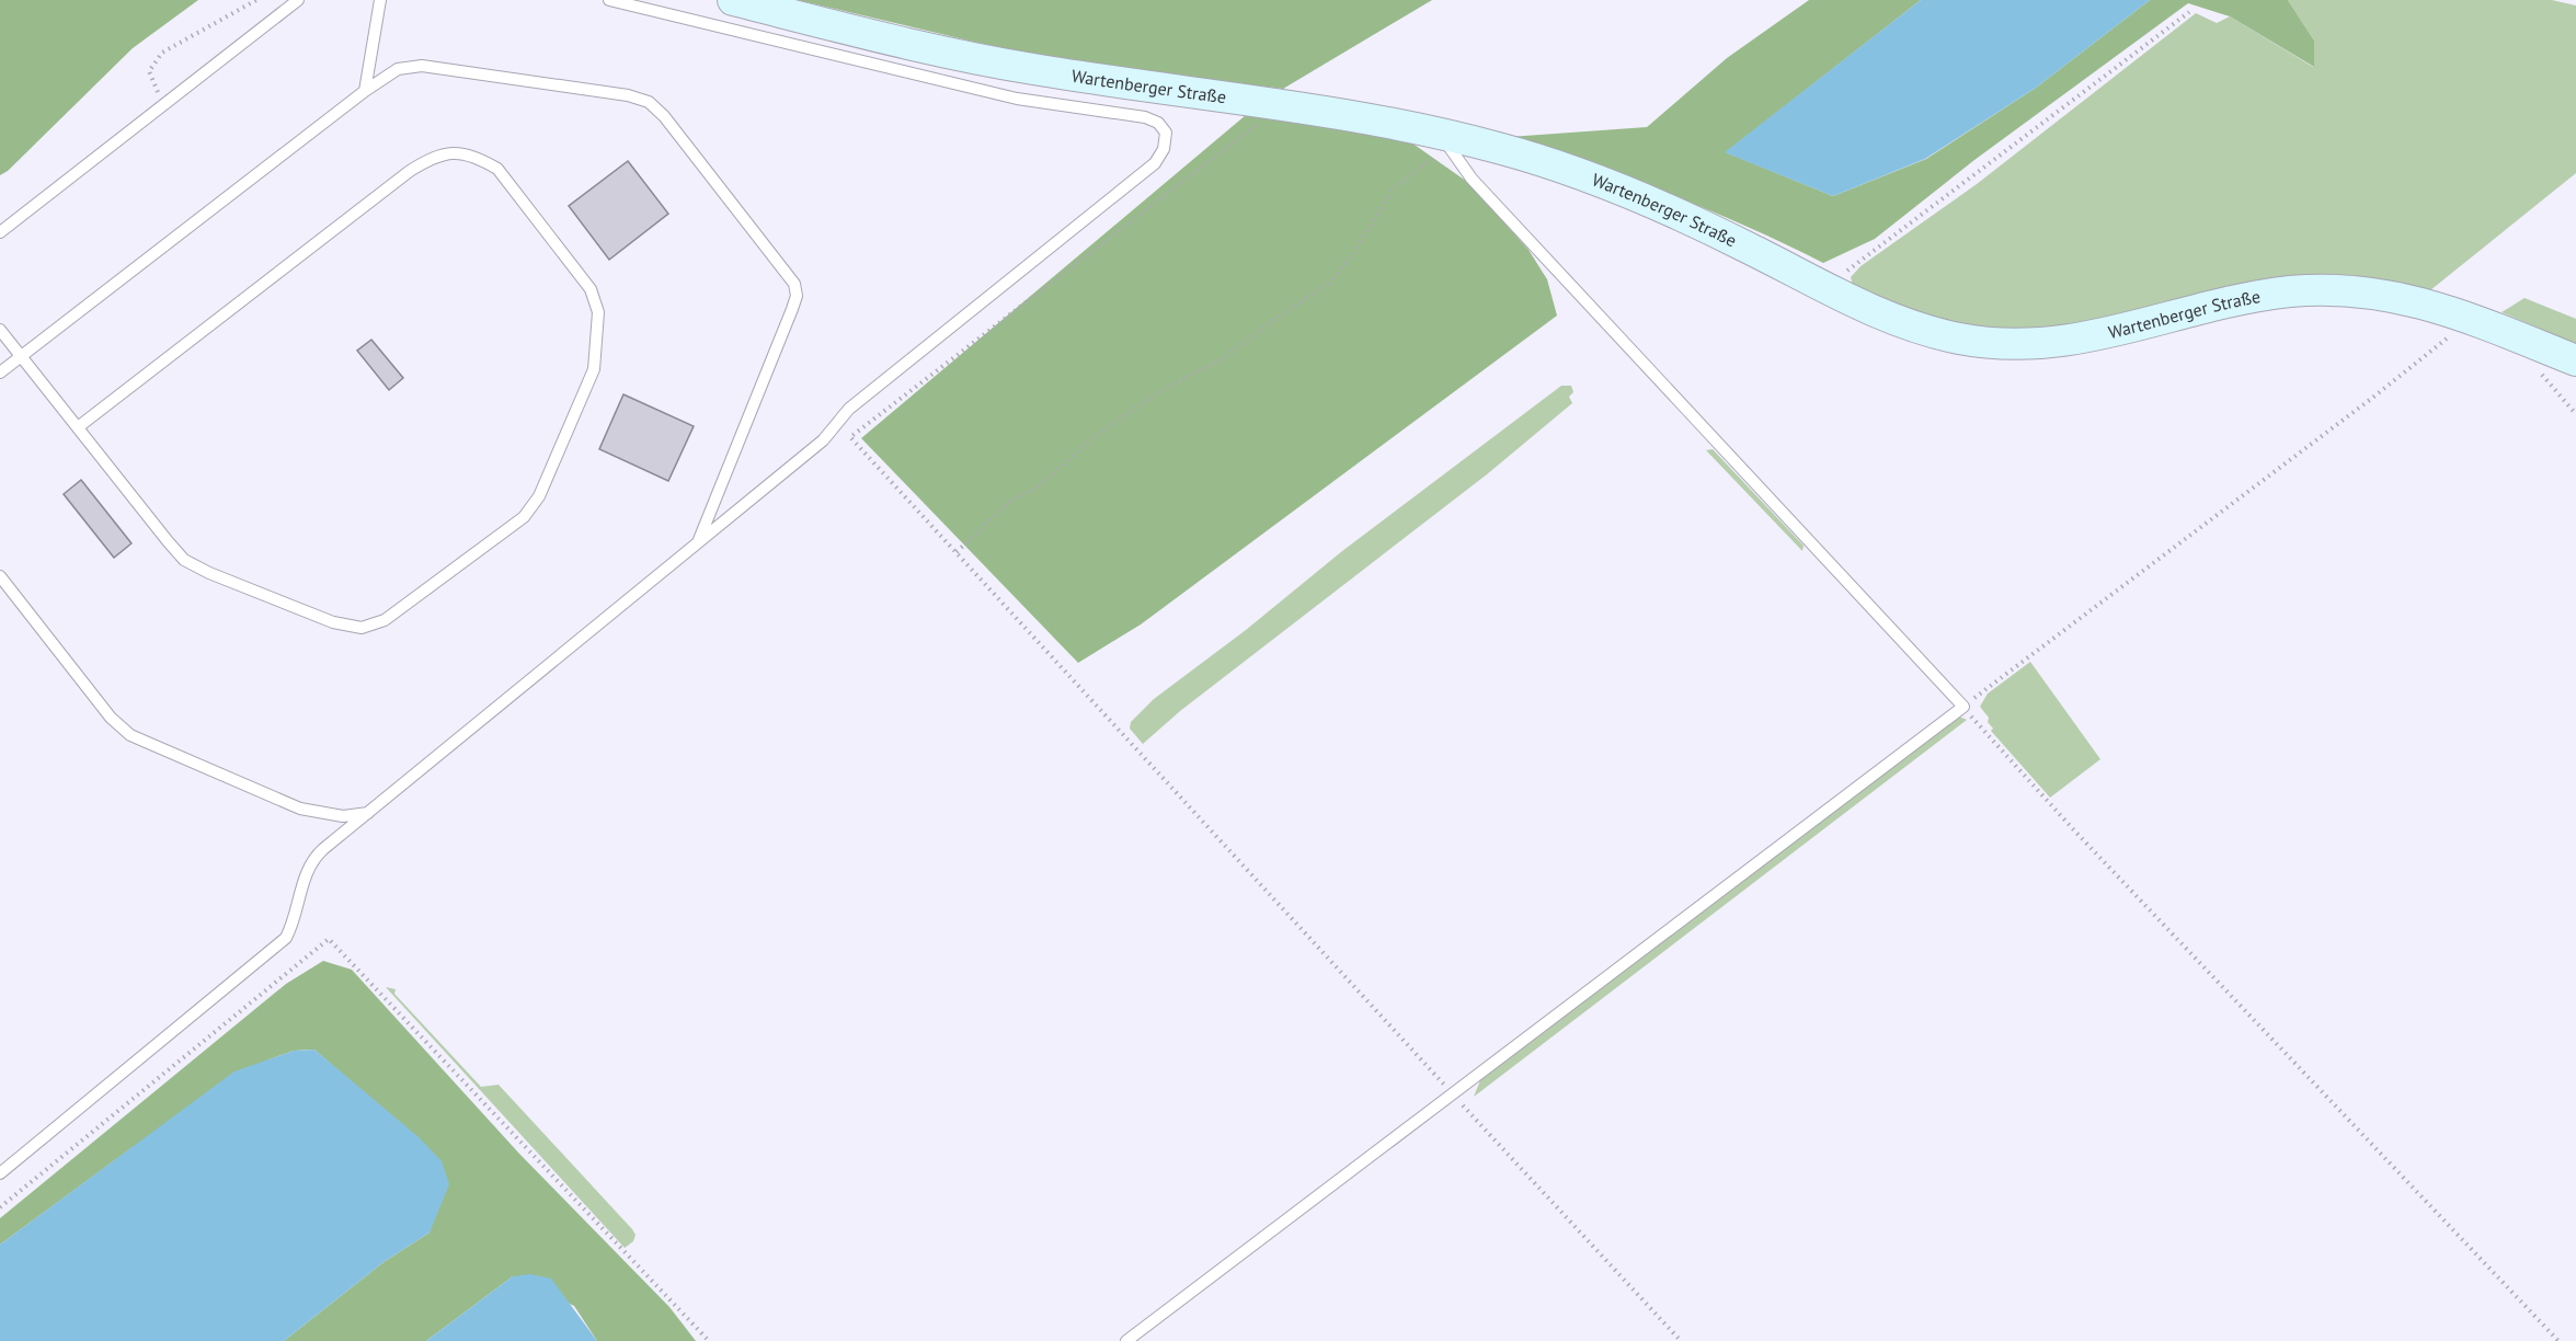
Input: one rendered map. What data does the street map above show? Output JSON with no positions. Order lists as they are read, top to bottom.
{
  "streets": {
    "main road": ["Wartenberger Straße"]
  }
}
